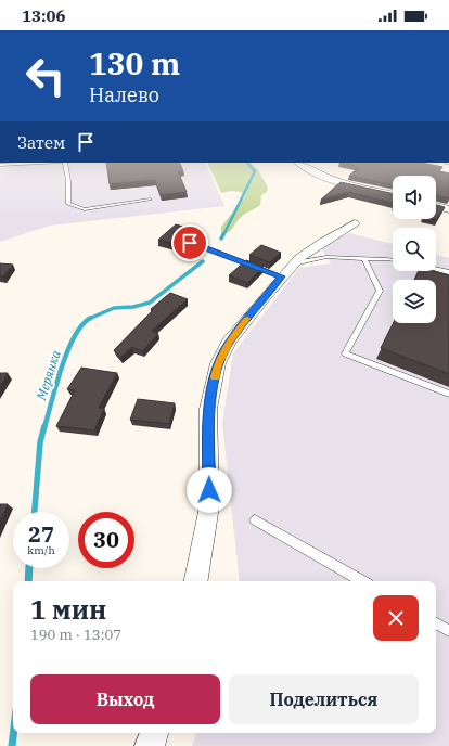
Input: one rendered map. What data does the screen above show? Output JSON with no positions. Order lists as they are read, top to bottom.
{
  "water": ["Мерянка"],
  "page": {
    "status": "13:06",
    "turn": ["130 m", "Налево"],
    "then": "Затем",
    "speed": "27 km/h",
    "limit": "30",
    "heading": ["1 мин", "190 m · 13:07"],
    "buttons": ["Выход", "Поделиться"]
  }
}
